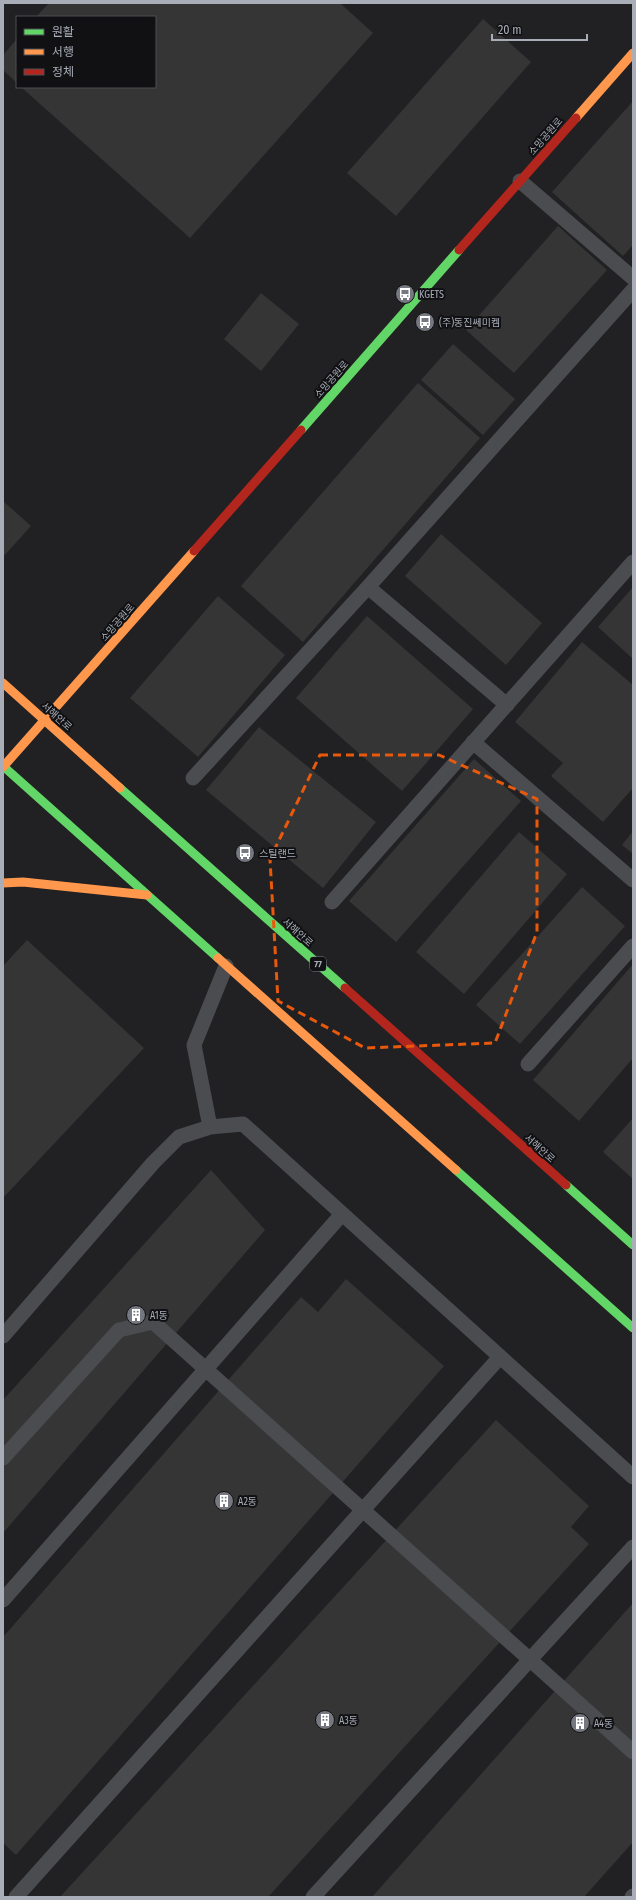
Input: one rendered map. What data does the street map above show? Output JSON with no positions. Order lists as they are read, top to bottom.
{
  "streets": {
    "main road": ["소망공원로", "서해안로", "77"]
  },
  "crossings": [
    ["소망공원로", "서해안로"]
  ],
  "places": {
    "bus stop": ["KGETS", "(주)동진쎄미켐", "스틸랜드"],
    "building": [
      "A1동",
      "A2동",
      "A3동",
      "A4동"
    ]
  },
  "legend": ["원활", "서행", "정체"],
  "scale_bar": "20 m"
}
